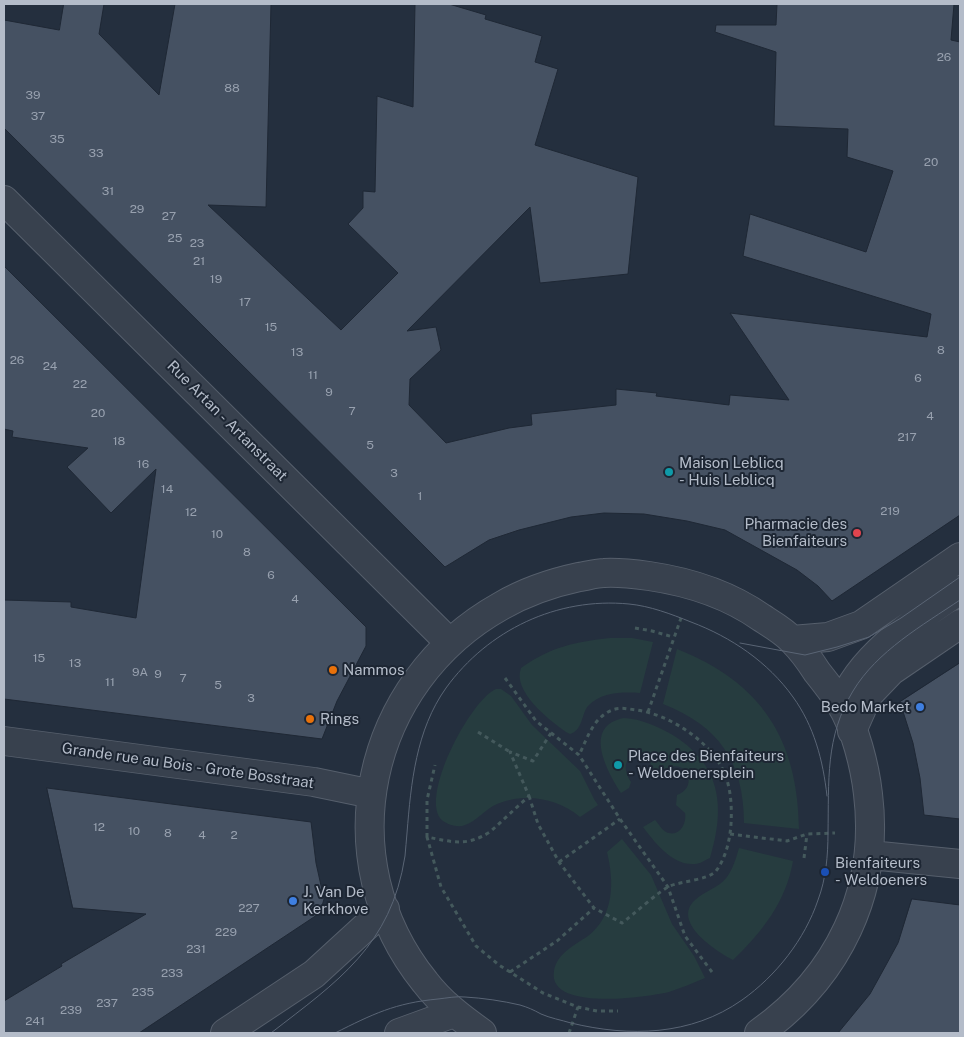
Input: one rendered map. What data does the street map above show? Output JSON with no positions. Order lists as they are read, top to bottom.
{
  "streets": {
    "street": ["Rue Artan - Artanstraat", "Grande rue au Bois - Grote Bosstraat"]
  },
  "places": [
    "Maison Leblicq - Huis Leblicq",
    "Pharmacie des Bienfaiteurs",
    "Nammos",
    "Bedo Market",
    "Rings",
    "Place des Bienfaiteurs - Weldoenersplein",
    "Bienfaiteurs - Weldoeners",
    "J. Van De Kerkhove"
  ],
  "house_numbers": [
    "26",
    "88",
    "39",
    "37",
    "35",
    "33",
    "20",
    "31",
    "29",
    "27",
    "25",
    "23",
    "21",
    "19",
    "17",
    "15",
    "8",
    "13",
    "26",
    "24",
    "11",
    "6",
    "22",
    "9",
    "7",
    "20",
    "4",
    "217",
    "18",
    "5",
    "16",
    "3",
    "14",
    "1",
    "219",
    "12",
    "10",
    "8",
    "6",
    "4",
    "15",
    "13",
    "9A",
    "9",
    "7",
    "11",
    "5",
    "3",
    "12",
    "10",
    "8",
    "4",
    "2",
    "227",
    "229",
    "231",
    "233",
    "235",
    "237",
    "239",
    "241"
  ]
}
